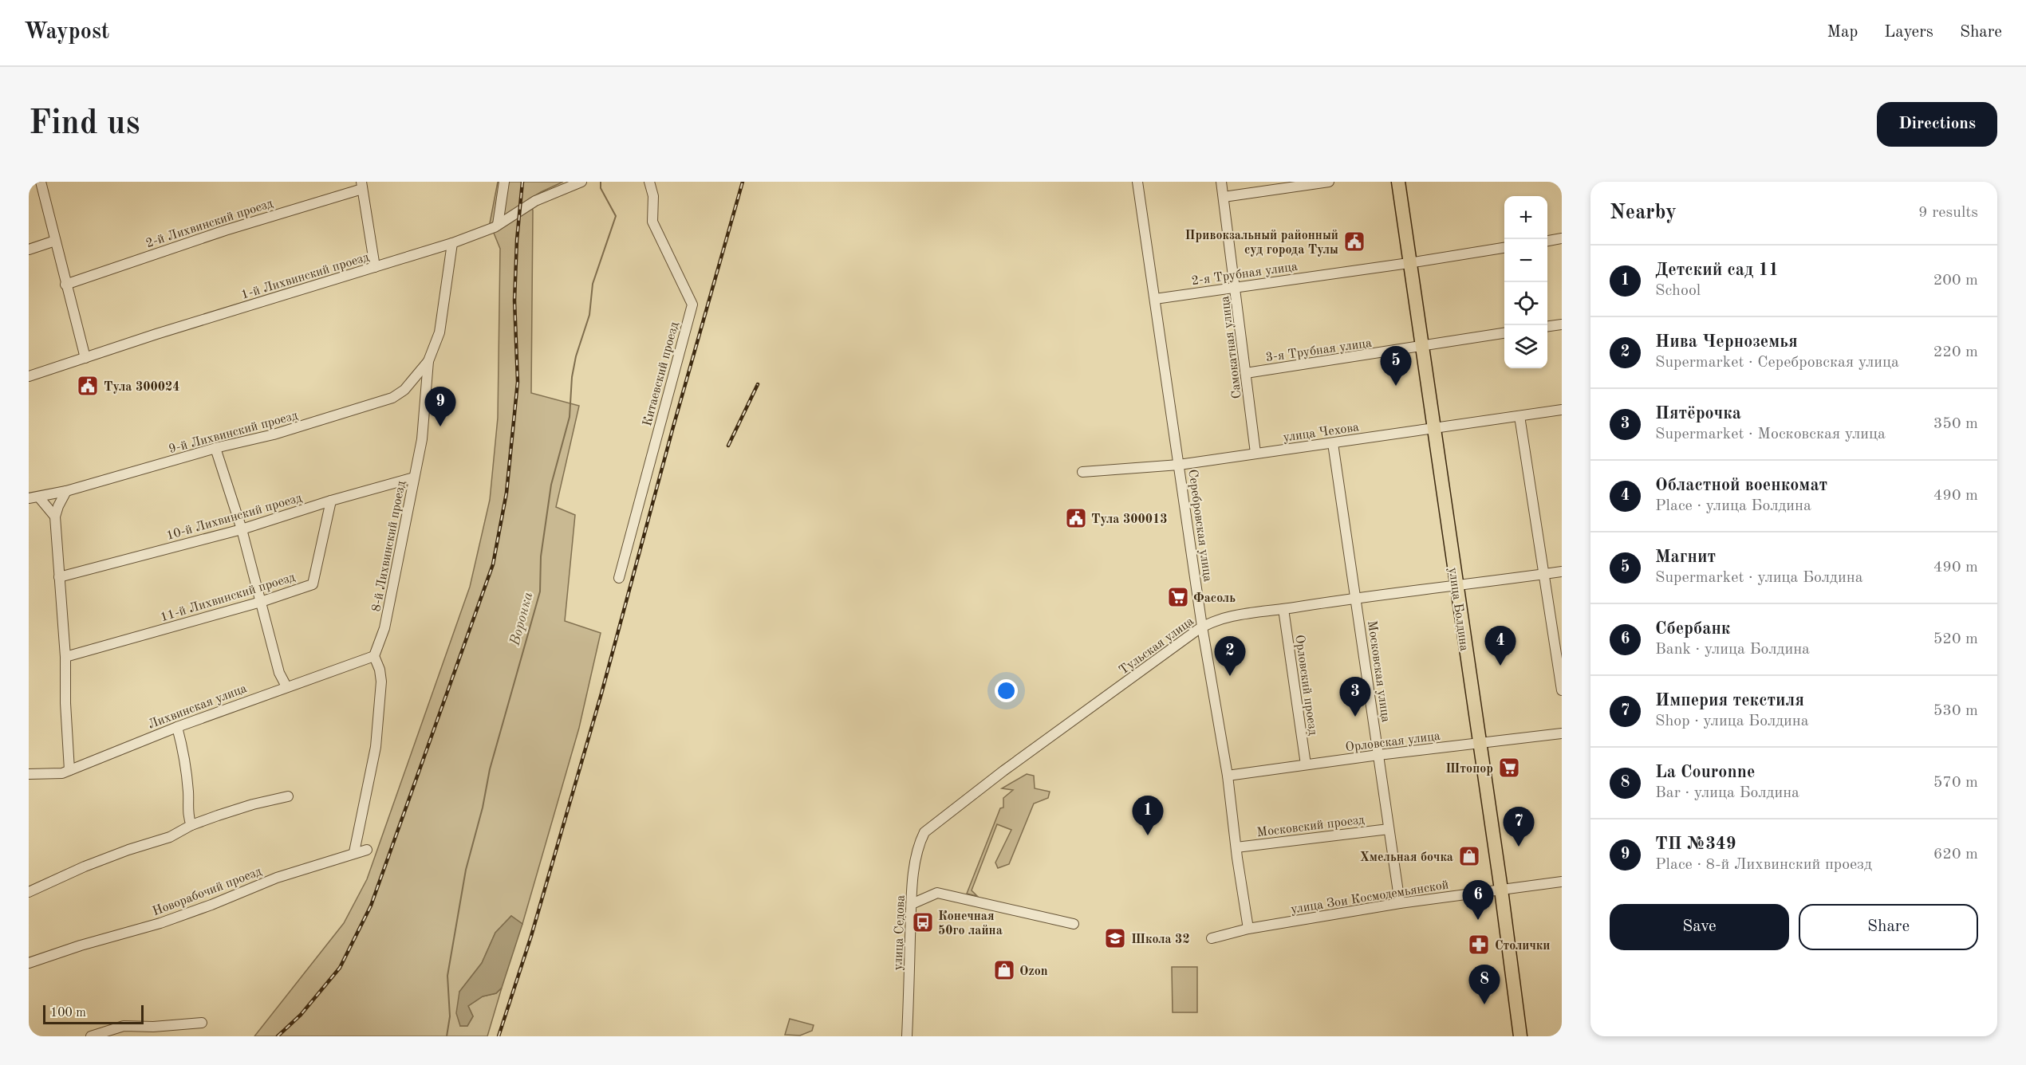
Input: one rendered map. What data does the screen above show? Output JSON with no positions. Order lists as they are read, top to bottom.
{
  "streets": {
    "main road": ["улица Болдина"],
    "street": [
      "2-й Лихвинский проезд",
      "2-я Трубная улица",
      "1-й Лихвинский проезд",
      "Самокатная улица",
      "3-я Трубная улица",
      "Китаевский проезд",
      "9-й Лихвинский проезд",
      "улица Чехова",
      "10-й Лихвинский проезд",
      "Серебровская улица",
      "8-й Лихвинский проезд",
      "11-й Лихвинский проезд",
      "Тульская улица",
      "Московская улица",
      "Орловский проезд",
      "Лихвинская улица",
      "Орловская улица",
      "Московский проезд",
      "Новорабочий проезд",
      "улица Зои Космодемьянской",
      "улица Седова"
    ]
  },
  "crossings": [
    ["2-я Трубная улица", "Самокатная улица"],
    ["2-я Трубная улица", "Серебровская улица"],
    ["2-я Трубная улица", "улица Болдина"],
    ["1-й Лихвинский проезд", "8-й Лихвинский проезд"],
    ["Самокатная улица", "3-я Трубная улица"],
    ["Самокатная улица", "улица Чехова"],
    ["3-я Трубная улица", "улица Болдина"],
    ["9-й Лихвинский проезд", "8-й Лихвинский проезд"],
    ["улица Чехова", "Серебровская улица"],
    ["улица Чехова", "улица Болдина"],
    ["улица Чехова", "Московская улица"],
    ["10-й Лихвинский проезд", "8-й Лихвинский проезд"],
    ["10-й Лихвинский проезд", "11-й Лихвинский проезд"],
    ["Серебровская улица", "Тульская улица"],
    ["Серебровская улица", "Орловская улица"],
    ["Серебровская улица", "Московский проезд"],
    ["Серебровская улица", "улица Зои Космодемьянской"],
    ["8-й Лихвинский проезд", "Лихвинская улица"],
    ["улица Болдина", "Тульская улица"],
    ["улица Болдина", "Орловская улица"],
    ["улица Болдина", "улица Зои Космодемьянской"],
    ["Тульская улица", "Московская улица"],
    ["Тульская улица", "Орловский проезд"],
    ["Тульская улица", "улица Седова"],
    ["Московская улица", "Орловская улица"],
    ["Московская улица", "Московский проезд"],
    ["Московская улица", "улица Зои Космодемьянской"],
    ["Орловский проезд", "Орловская улица"]
  ],
  "water": ["Воронка"],
  "places": {
    "public building": ["Привокзальный районный суд города Тулы", "Тула 300024", "Тула 300013"],
    "supermarket": ["Фасоль", "Штопор"],
    "shop": ["Хмельная бочка", "Ozon"],
    "bus stop": ["Конечная 50го лайна"],
    "school or university": ["Школа 32"],
    "pharmacy": ["Столички"]
  },
  "scale_bar": "100 m",
  "page": {
    "header": "Waypost",
    "nav": ["Map", "Layers", "Share"],
    "buttons": [
      "Directions",
      ["Save", "Share"]
    ],
    "title": "Find us",
    "heading": ["Nearby", "9 results"],
    "map_buttons": ["+", "−"],
    "list": [
      {
        "mark": "1",
        "name": "Детский сад 11",
        "note": "School",
        "value": "200 m"
      },
      {
        "mark": "2",
        "name": "Нива Черноземья",
        "note": "Supermarket · Серебровская улица",
        "value": "220 m"
      },
      {
        "mark": "3",
        "name": "Пятёрочка",
        "note": "Supermarket · Московская улица",
        "value": "350 m"
      },
      {
        "mark": "4",
        "name": "Областной военкомат",
        "note": "Place · улица Болдина",
        "value": "490 m"
      },
      {
        "mark": "5",
        "name": "Магнит",
        "note": "Supermarket · улица Болдина",
        "value": "490 m"
      },
      {
        "mark": "6",
        "name": "Сбербанк",
        "note": "Bank · улица Болдина",
        "value": "520 m"
      },
      {
        "mark": "7",
        "name": "Империя текстиля",
        "note": "Shop · улица Болдина",
        "value": "530 m"
      },
      {
        "mark": "8",
        "name": "La Couronne",
        "note": "Bar · улица Болдина",
        "value": "570 m"
      },
      {
        "mark": "9",
        "name": "ТП №349",
        "note": "Place · 8-й Лихвинский проезд",
        "value": "620 m"
      }
    ],
    "pins": [
      "5",
      "9",
      "4",
      "2",
      "3",
      "1",
      "7",
      "6",
      "8"
    ],
    "scale": "100 m"
  }
}
